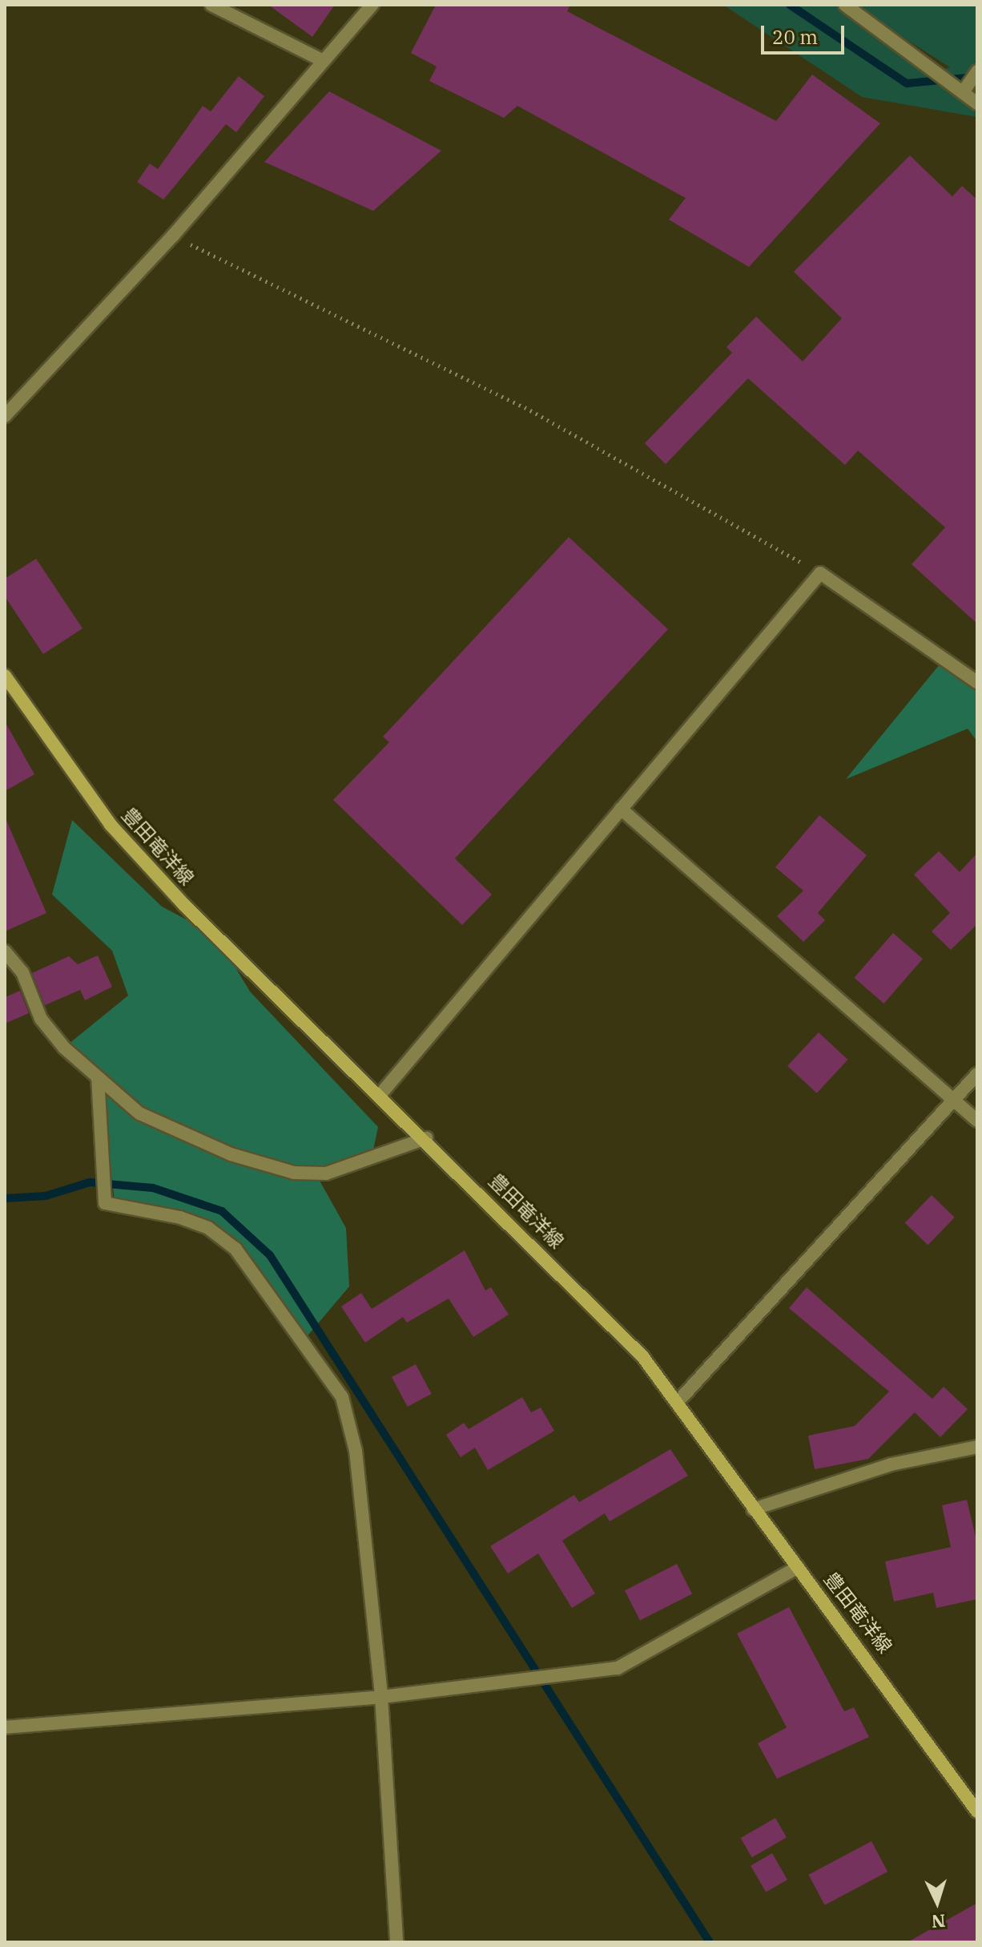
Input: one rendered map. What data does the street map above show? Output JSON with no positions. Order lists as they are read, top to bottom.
{
  "streets": {
    "main road": ["豊田竜洋線"]
  },
  "scale_bar": "20 m",
  "north": "bottom"
}
